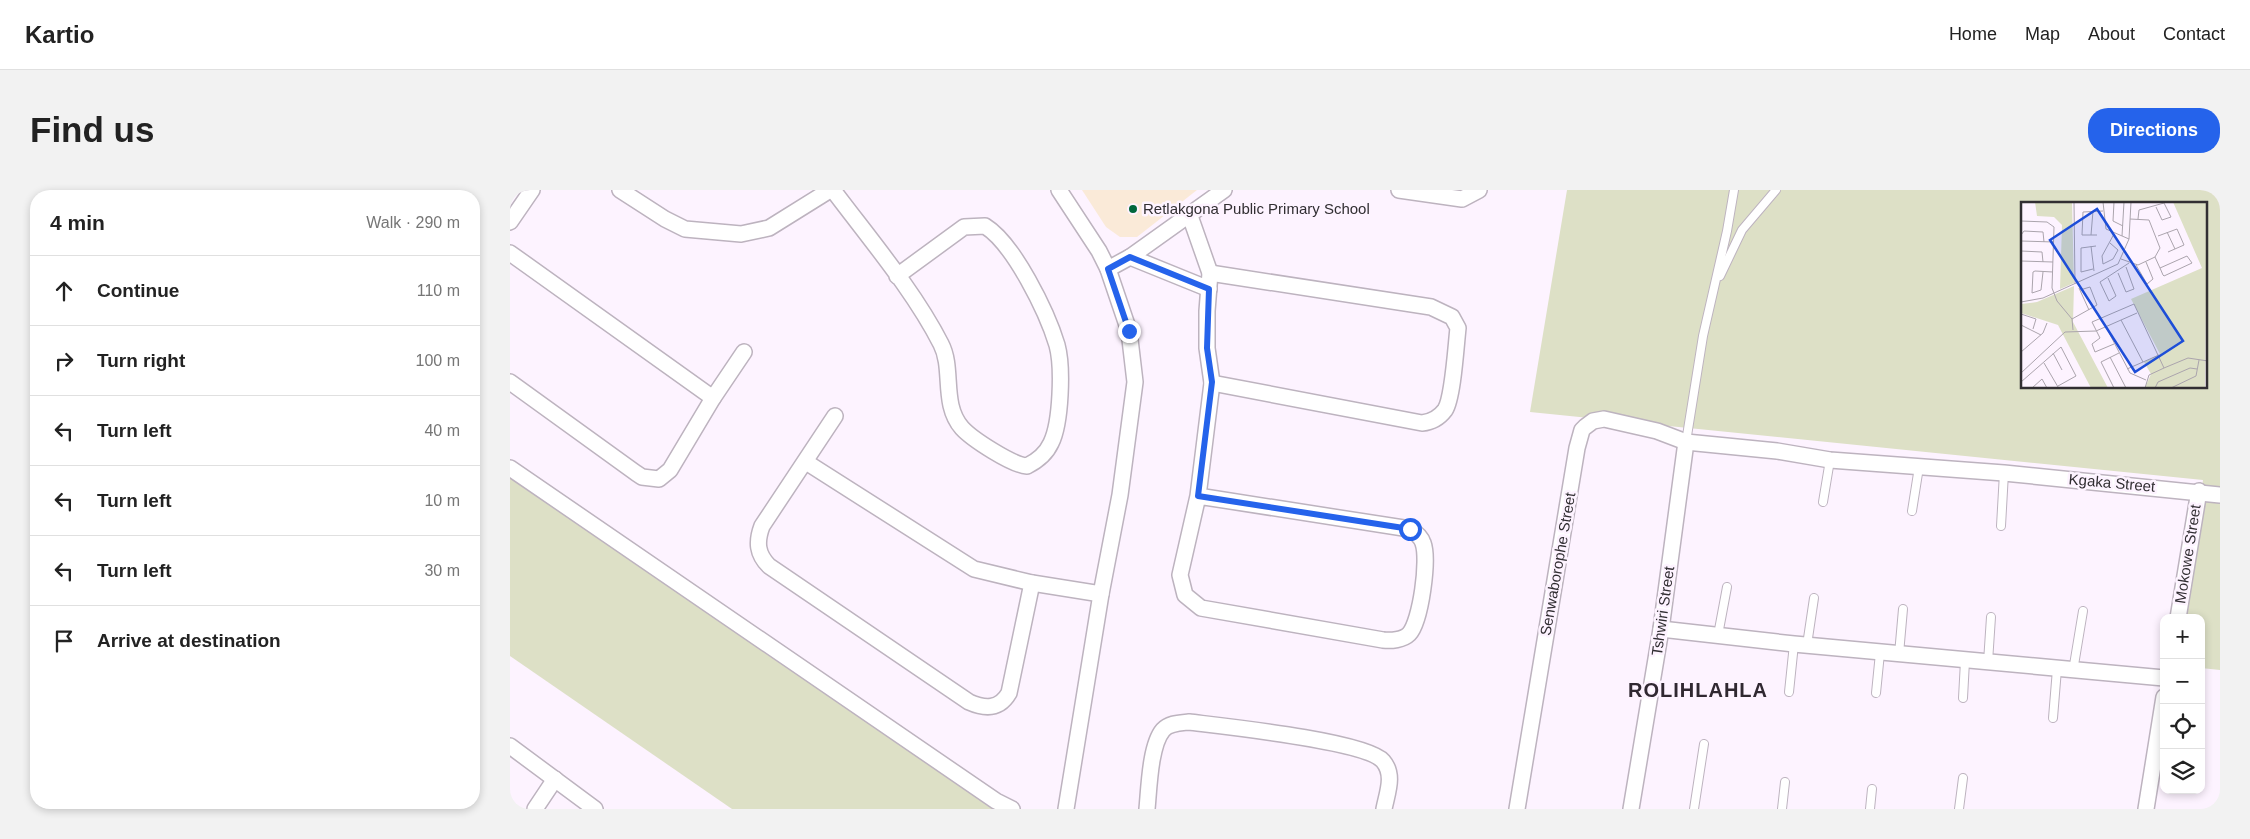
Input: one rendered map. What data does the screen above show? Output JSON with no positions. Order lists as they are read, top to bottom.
{
  "streets": {
    "street": [
      "Kgaka Street",
      "Mokowe Street",
      "Senwaborophe Street",
      "Tshwiri Street"
    ]
  },
  "crossings": [
    ["Kgaka Street", "Mokowe Street"],
    ["Kgaka Street", "Senwaborophe Street"],
    ["Kgaka Street", "Tshwiri Street"],
    ["Senwaborophe Street", "Tshwiri Street"]
  ],
  "districts": ["ROLIHLAHLA"],
  "places": ["Retlakgona Public Primary School"],
  "page": {
    "header": "Kartio",
    "nav": [
      "Home",
      "Map",
      "About",
      "Contact"
    ],
    "buttons": "Directions",
    "title": "Find us",
    "heading": ["4 min", "Walk · 290 m"],
    "list": [
      ["Continue", "110 m"],
      ["Turn right", "100 m"],
      ["Turn left", "40 m"],
      ["Turn left", "10 m"],
      ["Turn left", "30 m"],
      "Arrive at destination"
    ],
    "map_buttons": ["+", "−"]
  }
}
